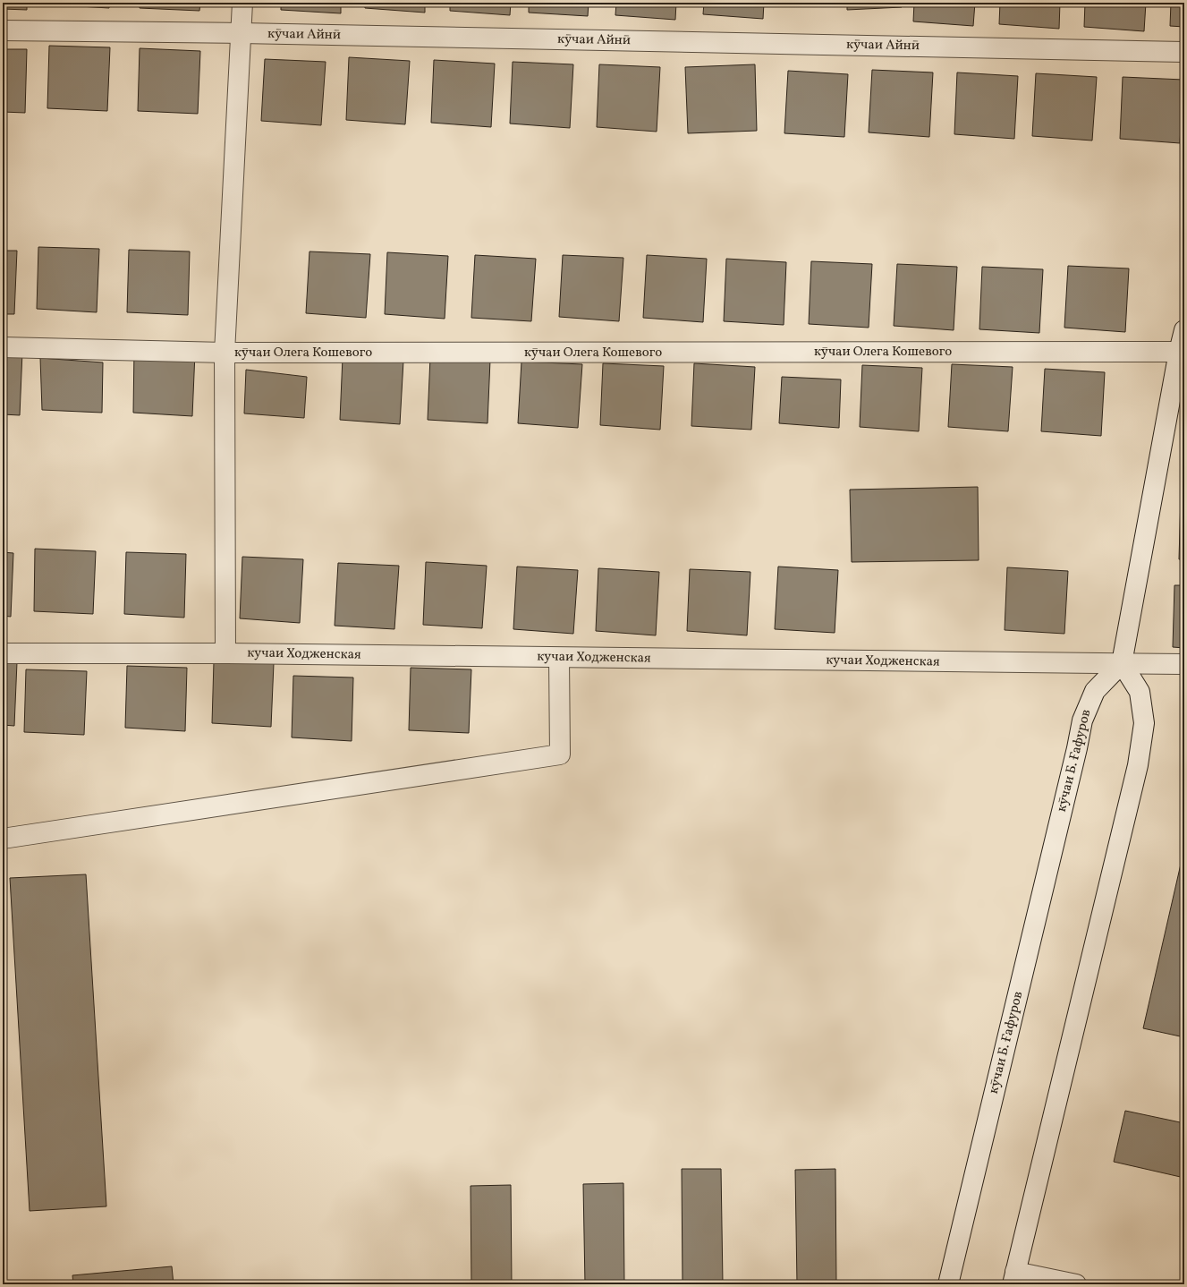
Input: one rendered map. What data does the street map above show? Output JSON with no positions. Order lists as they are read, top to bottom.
{
  "streets": {
    "street": [
      "кӯчаи Айнӣ",
      "кӯчаи Олега Кошевого",
      "кучаи Ходженская",
      "кӯчаи Б. Ғафуров"
    ]
  },
  "crossings": [
    ["кучаи Ходженская", "кӯчаи Б. Ғафуров"]
  ]
}
